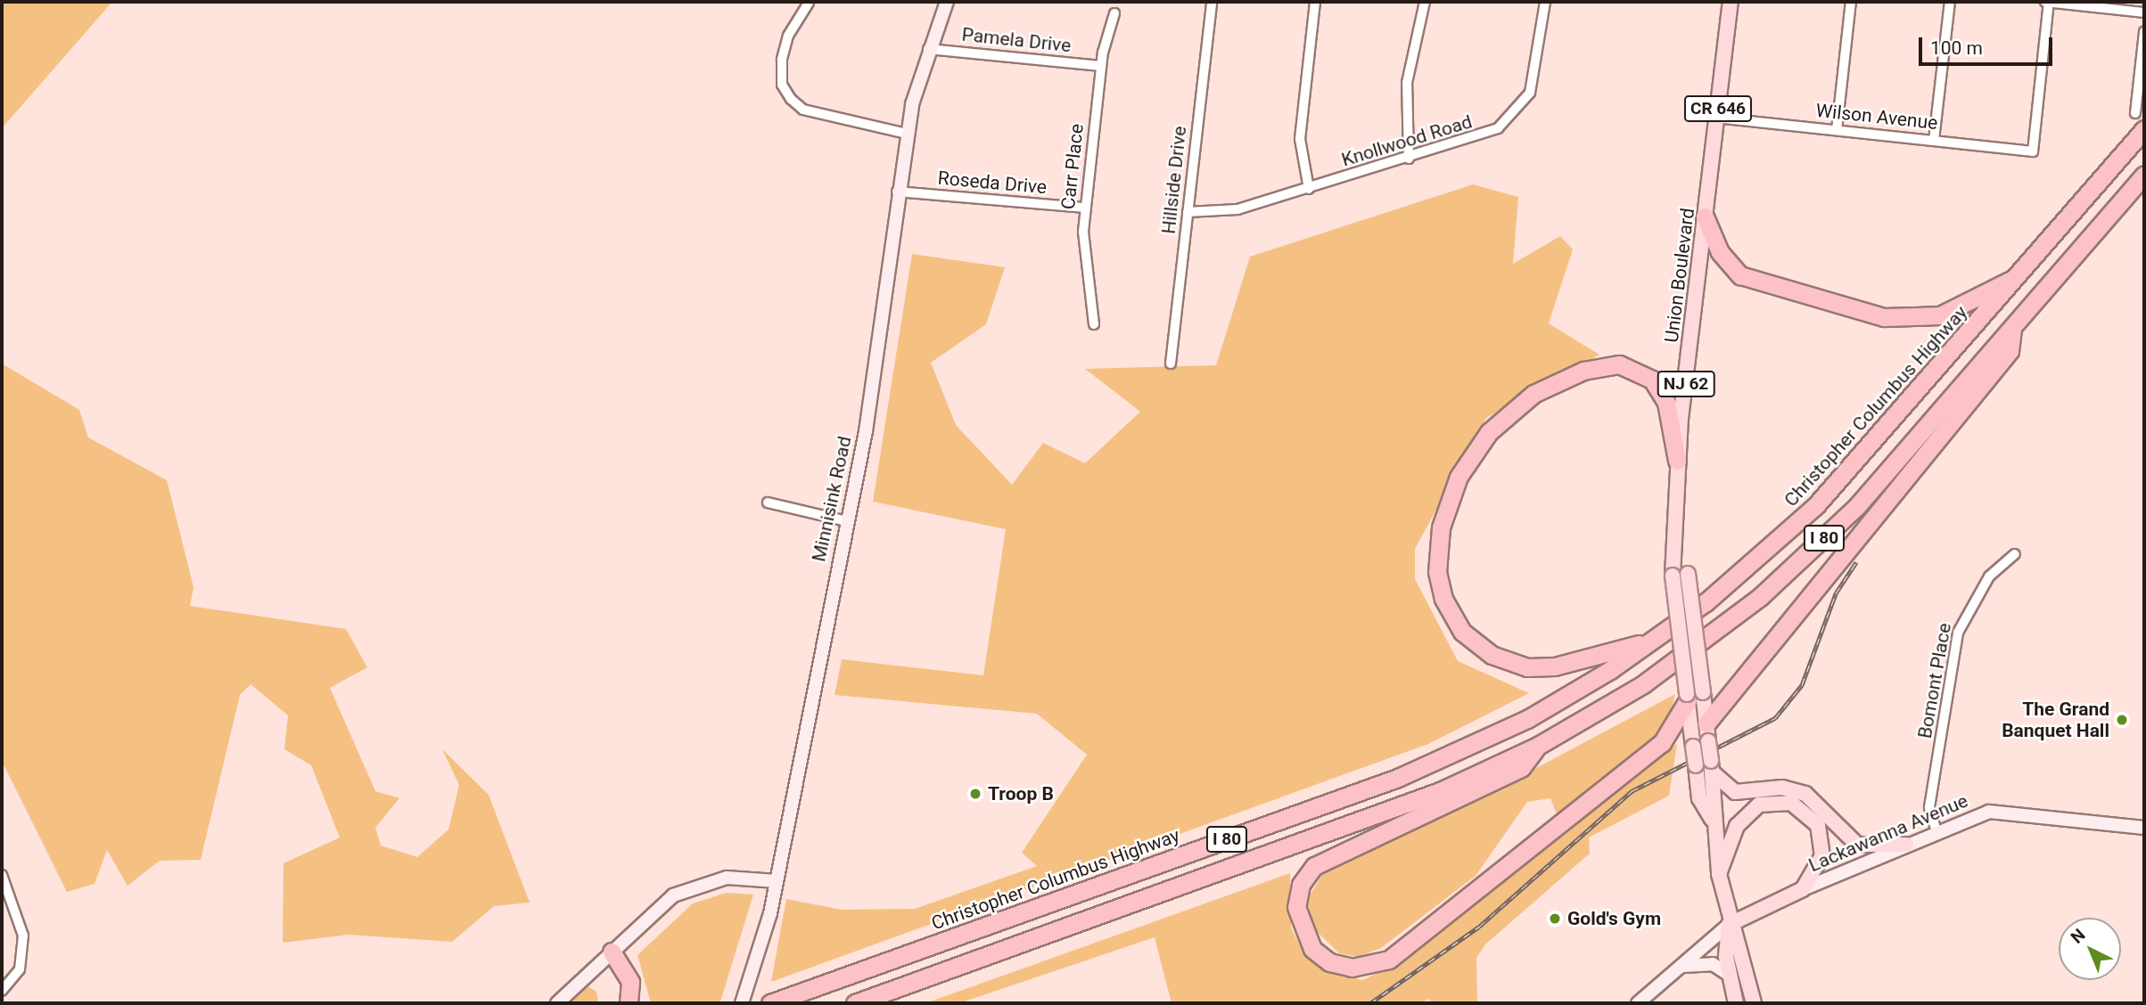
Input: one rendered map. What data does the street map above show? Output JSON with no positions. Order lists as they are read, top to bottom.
{
  "streets": {
    "highway": ["Christopher Columbus Highway", "I 80"],
    "main road": [
      "CR 646",
      "Union Boulevard",
      "NJ 62",
      "Lackawanna Avenue"
    ],
    "street": [
      "Pamela Drive",
      "Wilson Avenue",
      "Knollwood Road",
      "Carr Place",
      "Hillside Drive",
      "Roseda Drive",
      "Minnisink Road",
      "Bomont Place"
    ]
  },
  "crossings": [
    ["Pamela Drive", "Carr Place"],
    ["Pamela Drive", "Minnisink Road"],
    ["Wilson Avenue", "Union Boulevard"],
    ["Knollwood Road", "Hillside Drive"],
    ["Carr Place", "Roseda Drive"],
    ["Roseda Drive", "Minnisink Road"],
    ["Union Boulevard", "Lackawanna Avenue"],
    ["Bomont Place", "Lackawanna Avenue"]
  ],
  "places": ["The Grand Banquet Hall", "Troop B", "Gold's Gym"],
  "scale_bar": "100 m",
  "north": "top left"
}
